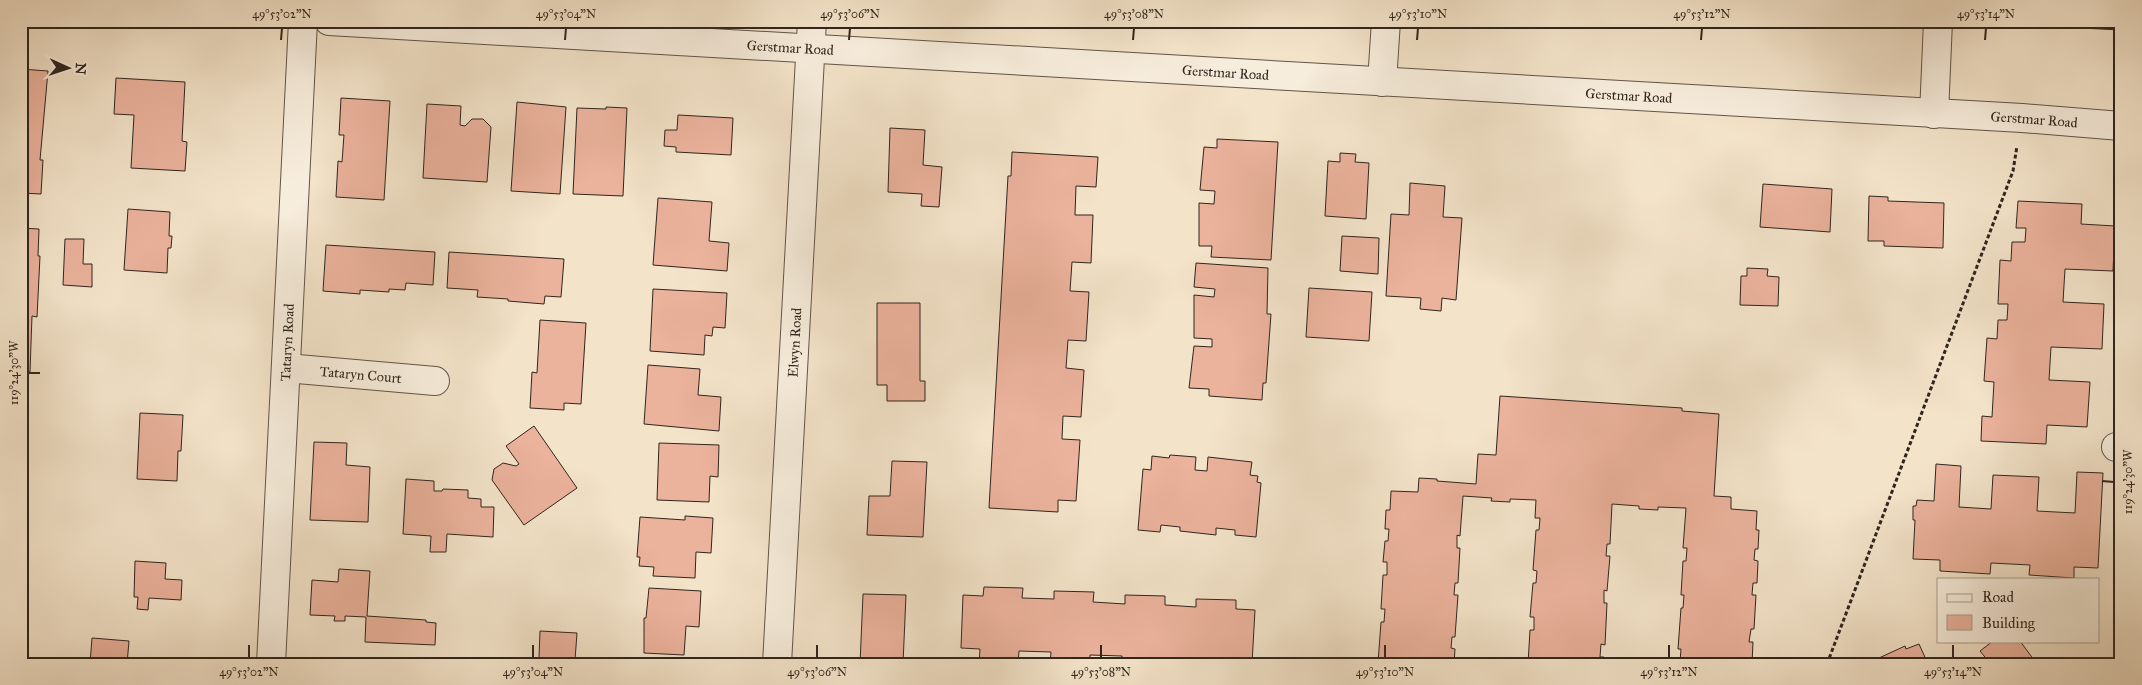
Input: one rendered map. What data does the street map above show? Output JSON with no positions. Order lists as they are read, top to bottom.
{
  "streets": {
    "street": [
      "Gerstmar Road",
      "Tataryn Road",
      "Elwyn Road",
      "Tataryn Court"
    ]
  },
  "crossings": [
    ["Gerstmar Road", "Elwyn Road"],
    ["Tataryn Road", "Tataryn Court"]
  ],
  "legend": ["Road", "Building"],
  "north": "right",
  "coordinates": [
    "49°53'02\"N",
    "49°53'04\"N",
    "49°53'06\"N",
    "49°53'08\"N",
    "49°53'10\"N",
    "49°53'12\"N",
    "49°53'14\"N",
    "119°24'30\"W"
  ]
}
